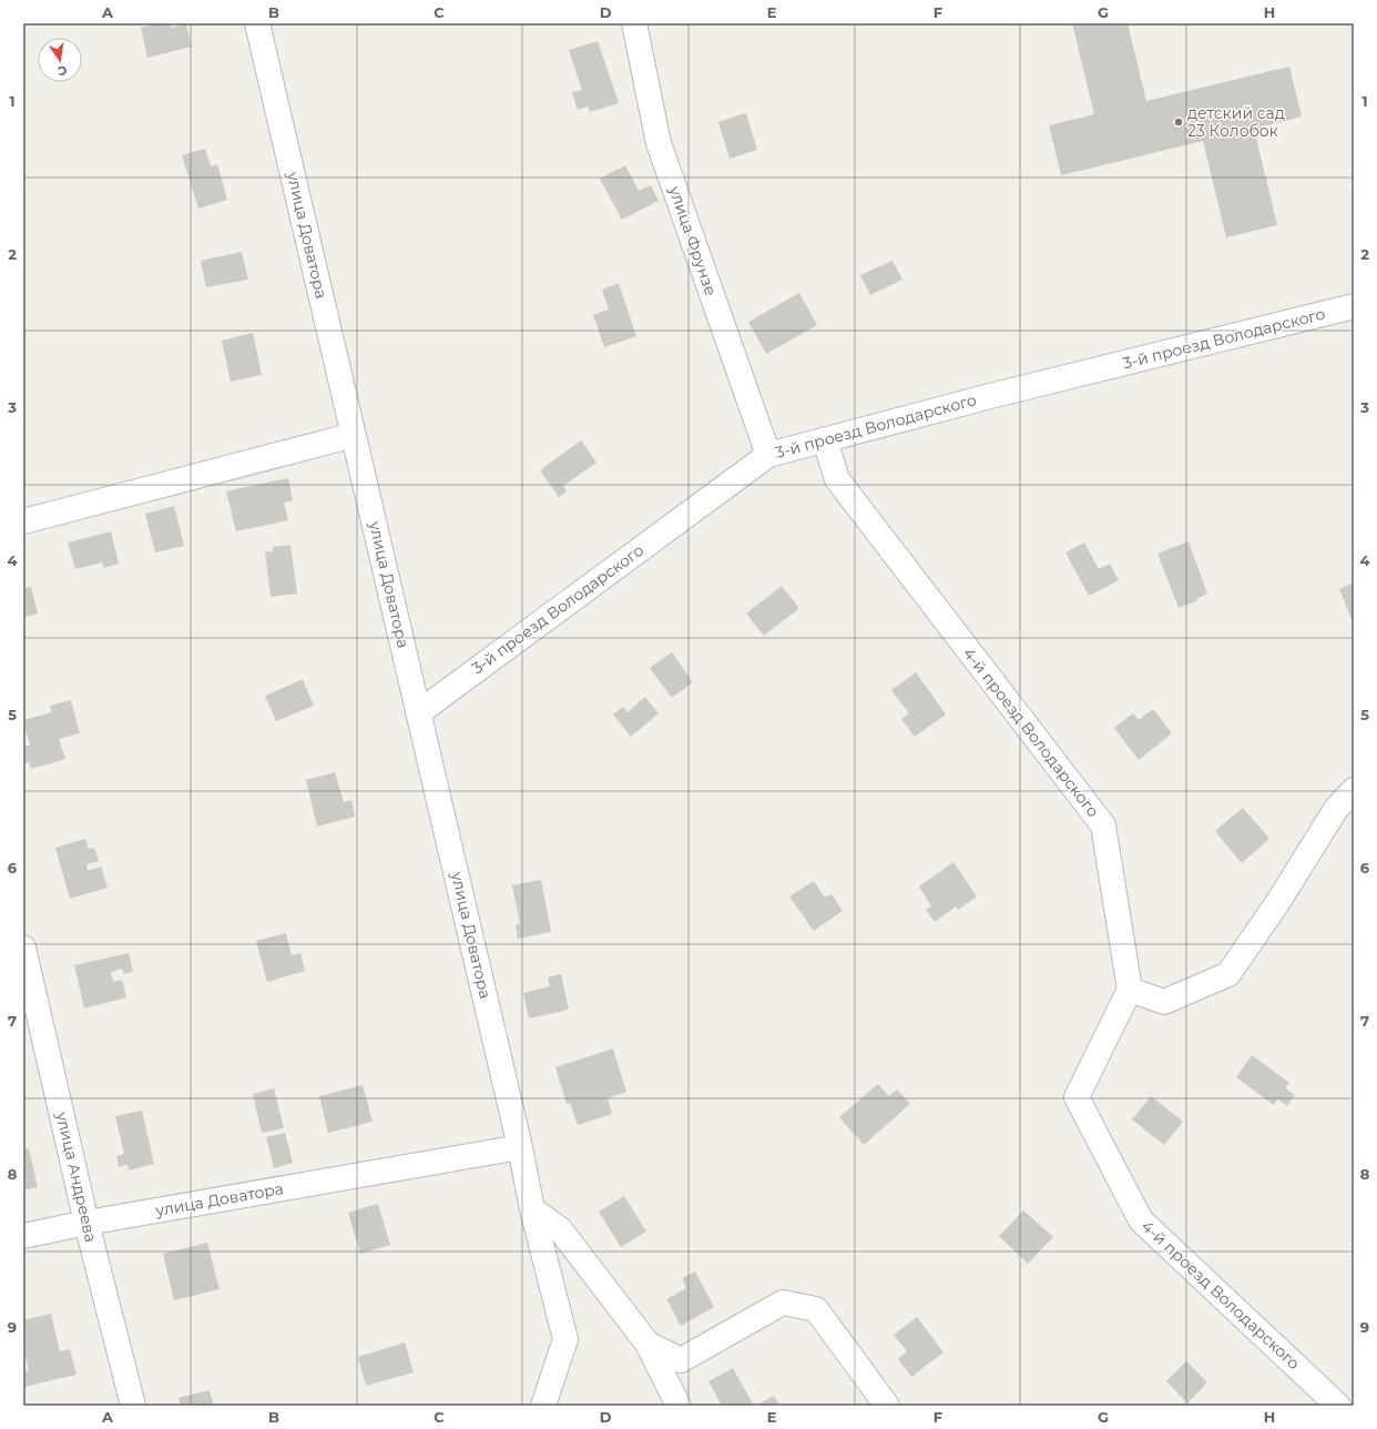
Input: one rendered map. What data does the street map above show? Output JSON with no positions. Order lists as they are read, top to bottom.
{
  "streets": {
    "street": [
      "улица Доватора",
      "улица Фрунзе",
      "3-й проезд Володарского",
      "4-й проезд Володарского",
      "улица Андреева"
    ]
  },
  "crossings": [
    ["улица Доватора", "3-й проезд Володарского"],
    ["улица Доватора", "улица Андреева"],
    ["улица Фрунзе", "3-й проезд Володарского"],
    ["3-й проезд Володарского", "4-й проезд Володарского"]
  ],
  "places": ["детский сад 23 Колобок"],
  "north": "bottom",
  "grid": {
    "columns": [
      "A",
      "B",
      "C",
      "D",
      "E",
      "F",
      "G",
      "H"
    ],
    "rows": [
      "1",
      "2",
      "3",
      "4",
      "5",
      "6",
      "7",
      "8",
      "9"
    ]
  }
}
